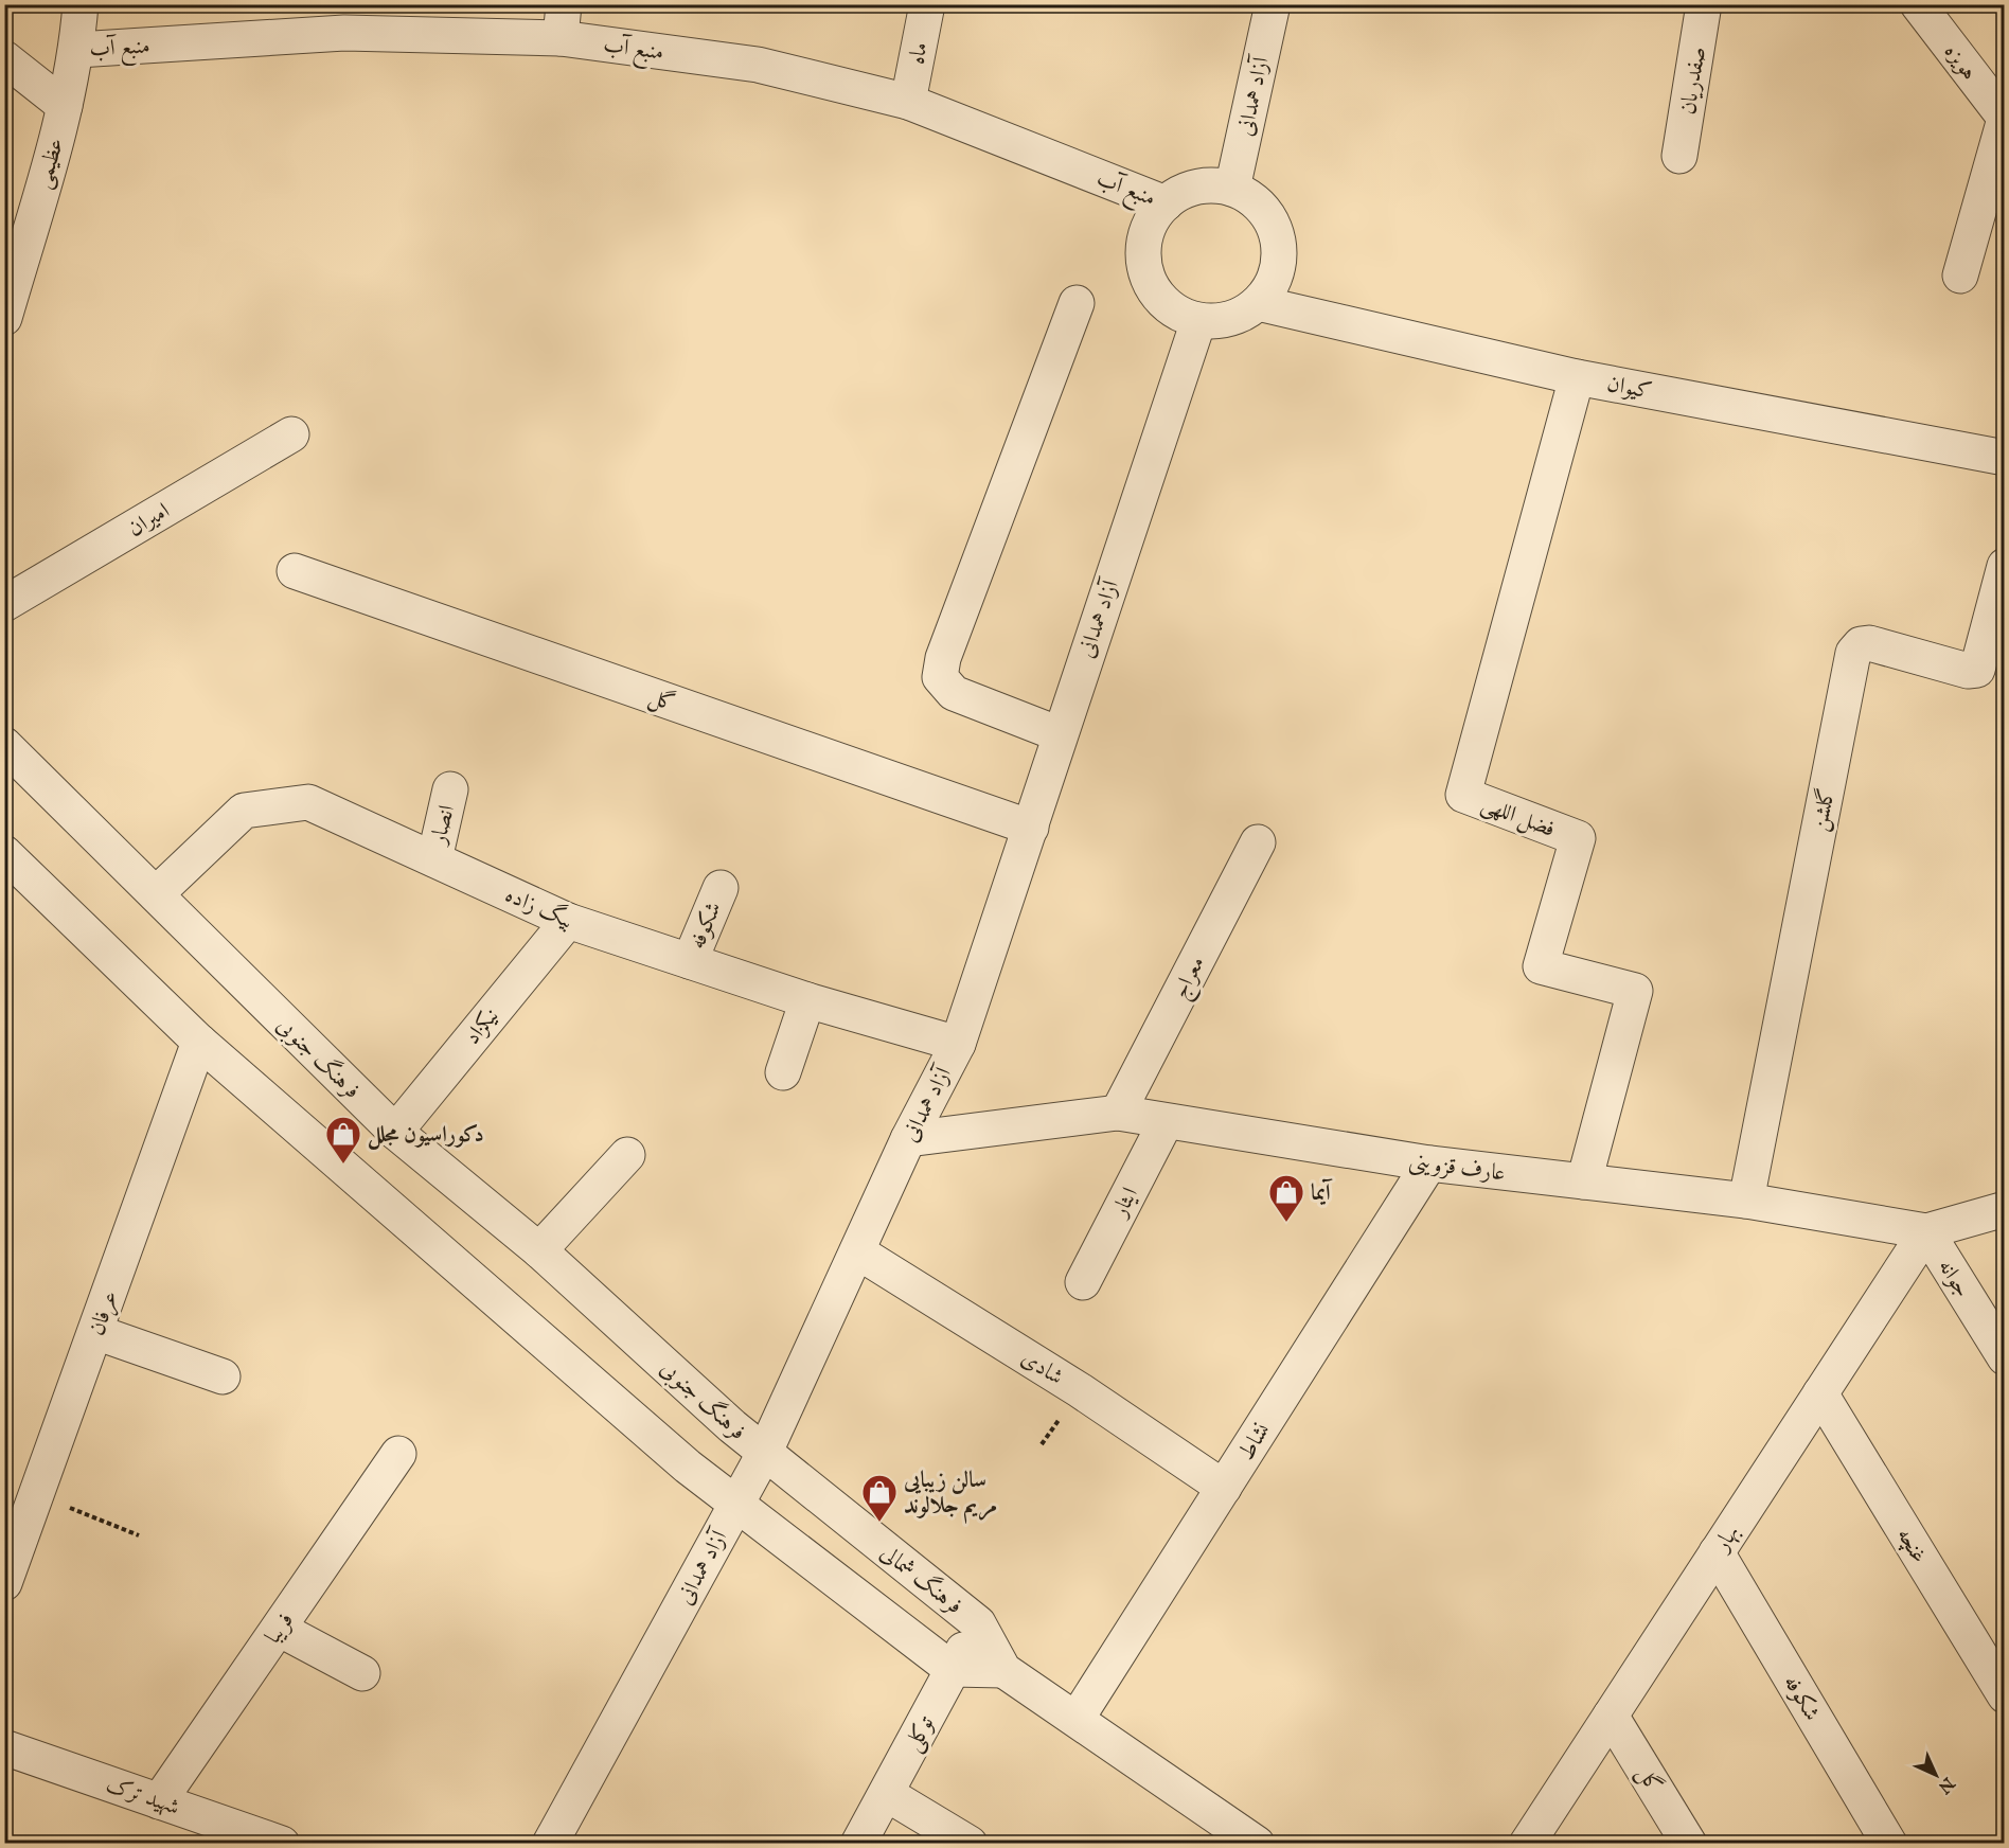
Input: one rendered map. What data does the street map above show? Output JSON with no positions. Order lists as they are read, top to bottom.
{
  "streets": {
    "street": [
      "منبع آب",
      "ماه",
      "هویزه",
      "صفدریان",
      "آزاد همدانی",
      "عظیمی",
      "کیوان",
      "امیران",
      "گل",
      "گلشن",
      "فضل اللهی",
      "انصار",
      "بیگ زاده",
      "شکوفه",
      "معراج",
      "نیکزاد",
      "فرهنگ جنوبی",
      "عارف قزوینی",
      "ایثار",
      "جوانه",
      "عرفان",
      "شادی",
      "نشاط",
      "بهار",
      "غنچه",
      "فرهنگ شمالی",
      "فریبا",
      "توکلی",
      "شهید ترک"
    ]
  },
  "crossings": [
    ["منبع آب", "ماه"],
    ["منبع آب", "آزاد همدانی"],
    ["منبع آب", "عظیمی"],
    ["منبع آب", "کیوان"],
    ["آزاد همدانی", "کیوان"],
    ["آزاد همدانی", "گل"],
    ["آزاد همدانی", "بیگ زاده"],
    ["آزاد همدانی", "فرهنگ جنوبی"],
    ["آزاد همدانی", "عارف قزوینی"],
    ["آزاد همدانی", "شادی"],
    ["آزاد همدانی", "فرهنگ شمالی"],
    ["کیوان", "فضل اللهی"],
    ["گل", "بهار"],
    ["گلشن", "عارف قزوینی"],
    ["فضل اللهی", "عارف قزوینی"],
    ["انصار", "بیگ زاده"],
    ["بیگ زاده", "شکوفه"],
    ["بیگ زاده", "نیکزاد"],
    ["بیگ زاده", "فرهنگ جنوبی"],
    ["شکوفه", "بهار"],
    ["معراج", "عارف قزوینی"],
    ["نیکزاد", "فرهنگ جنوبی"],
    ["فرهنگ جنوبی", "فرهنگ شمالی"],
    ["عارف قزوینی", "ایثار"],
    ["عارف قزوینی", "جوانه"],
    ["عارف قزوینی", "نشاط"],
    ["عارف قزوینی", "بهار"],
    ["جوانه", "بهار"],
    ["شادی", "نشاط"],
    ["نشاط", "فرهنگ شمالی"],
    ["بهار", "غنچه"],
    ["فرهنگ شمالی", "توکلی"],
    ["فریبا", "شهید ترک"]
  ],
  "places": {
    "shop": ["دکوراسیون مجلل", "آيما", "سالن زیبایی مریم جلالوند"]
  },
  "north": "bottom right"
}
